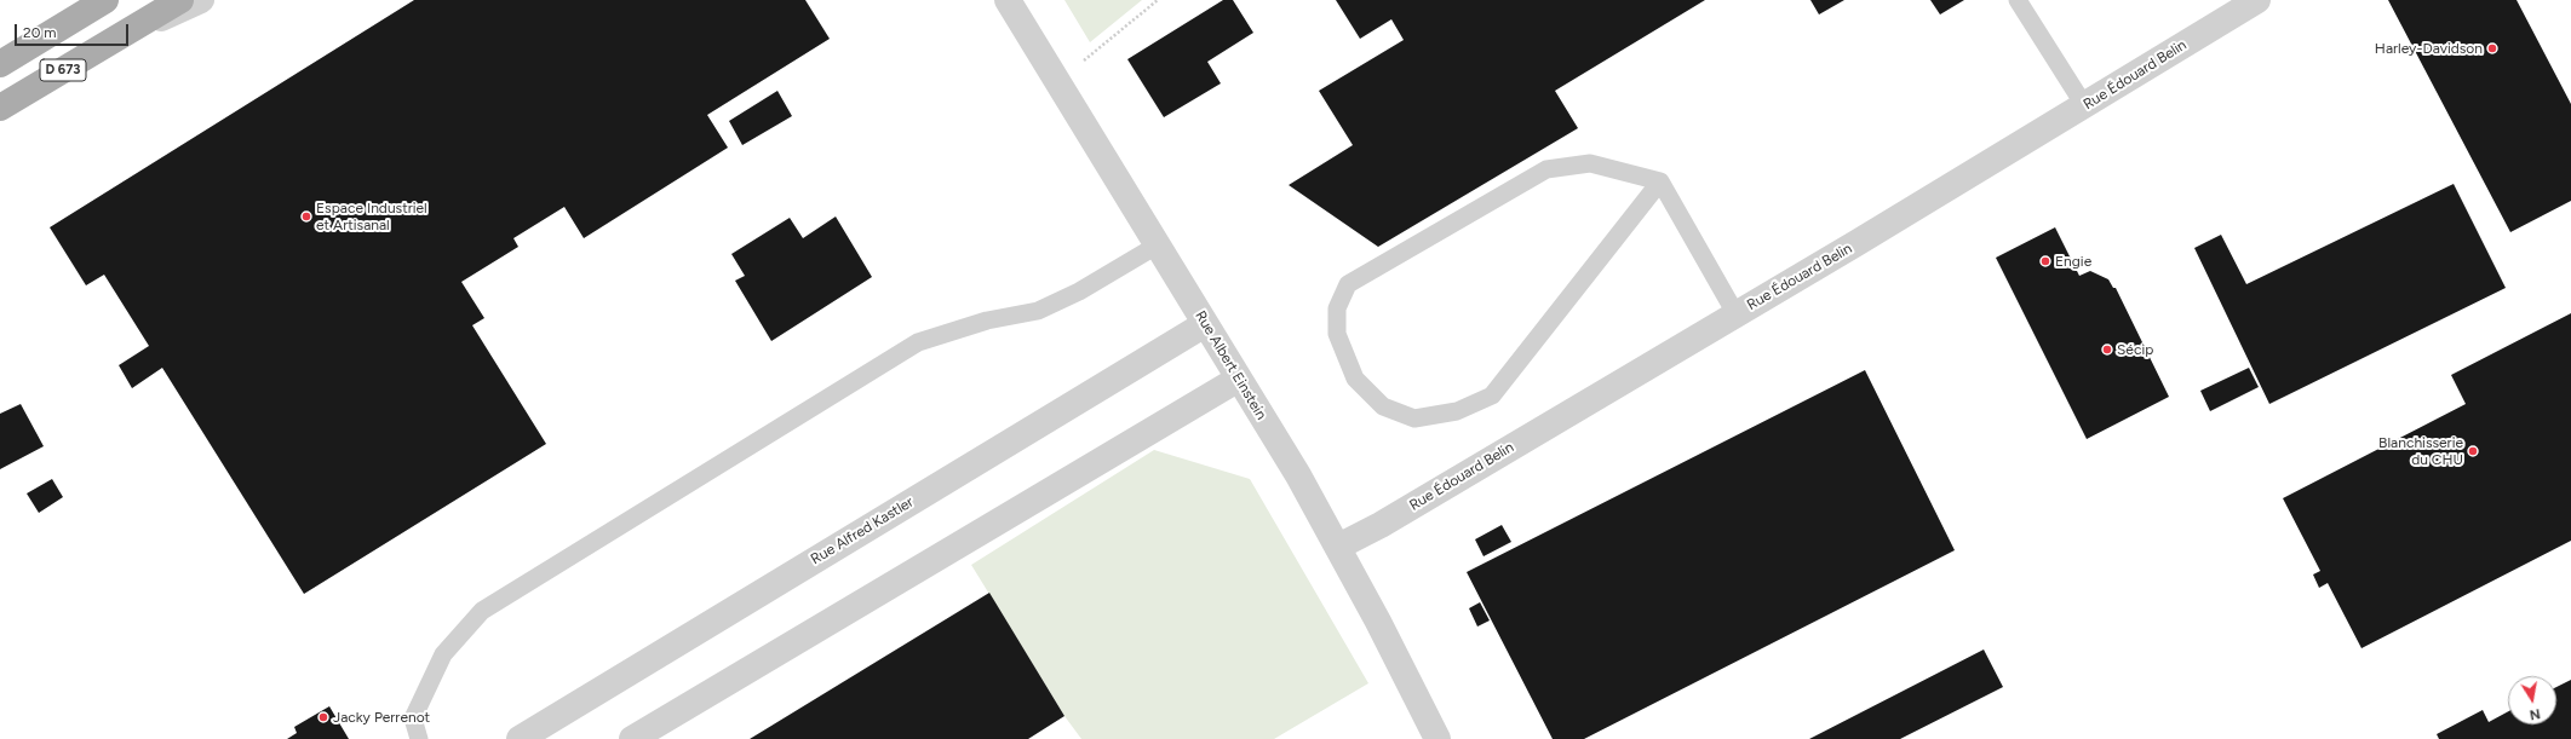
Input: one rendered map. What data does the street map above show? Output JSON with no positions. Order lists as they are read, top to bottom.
{
  "streets": {
    "main road": ["D 673"],
    "street": ["Rue Édouard Belin", "Rue Albert Einstein", "Rue Alfred Kastler"]
  },
  "crossings": [
    ["Rue Édouard Belin", "Rue Albert Einstein"],
    ["Rue Albert Einstein", "Rue Alfred Kastler"]
  ],
  "places": [
    "Harley-Davidson",
    "Espace Industriel et Artisanal",
    "Engie",
    "Sécip",
    "Blanchisserie du CHU",
    "Jacky Perrenot"
  ],
  "scale_bar": "20 m",
  "north": "bottom"
}
